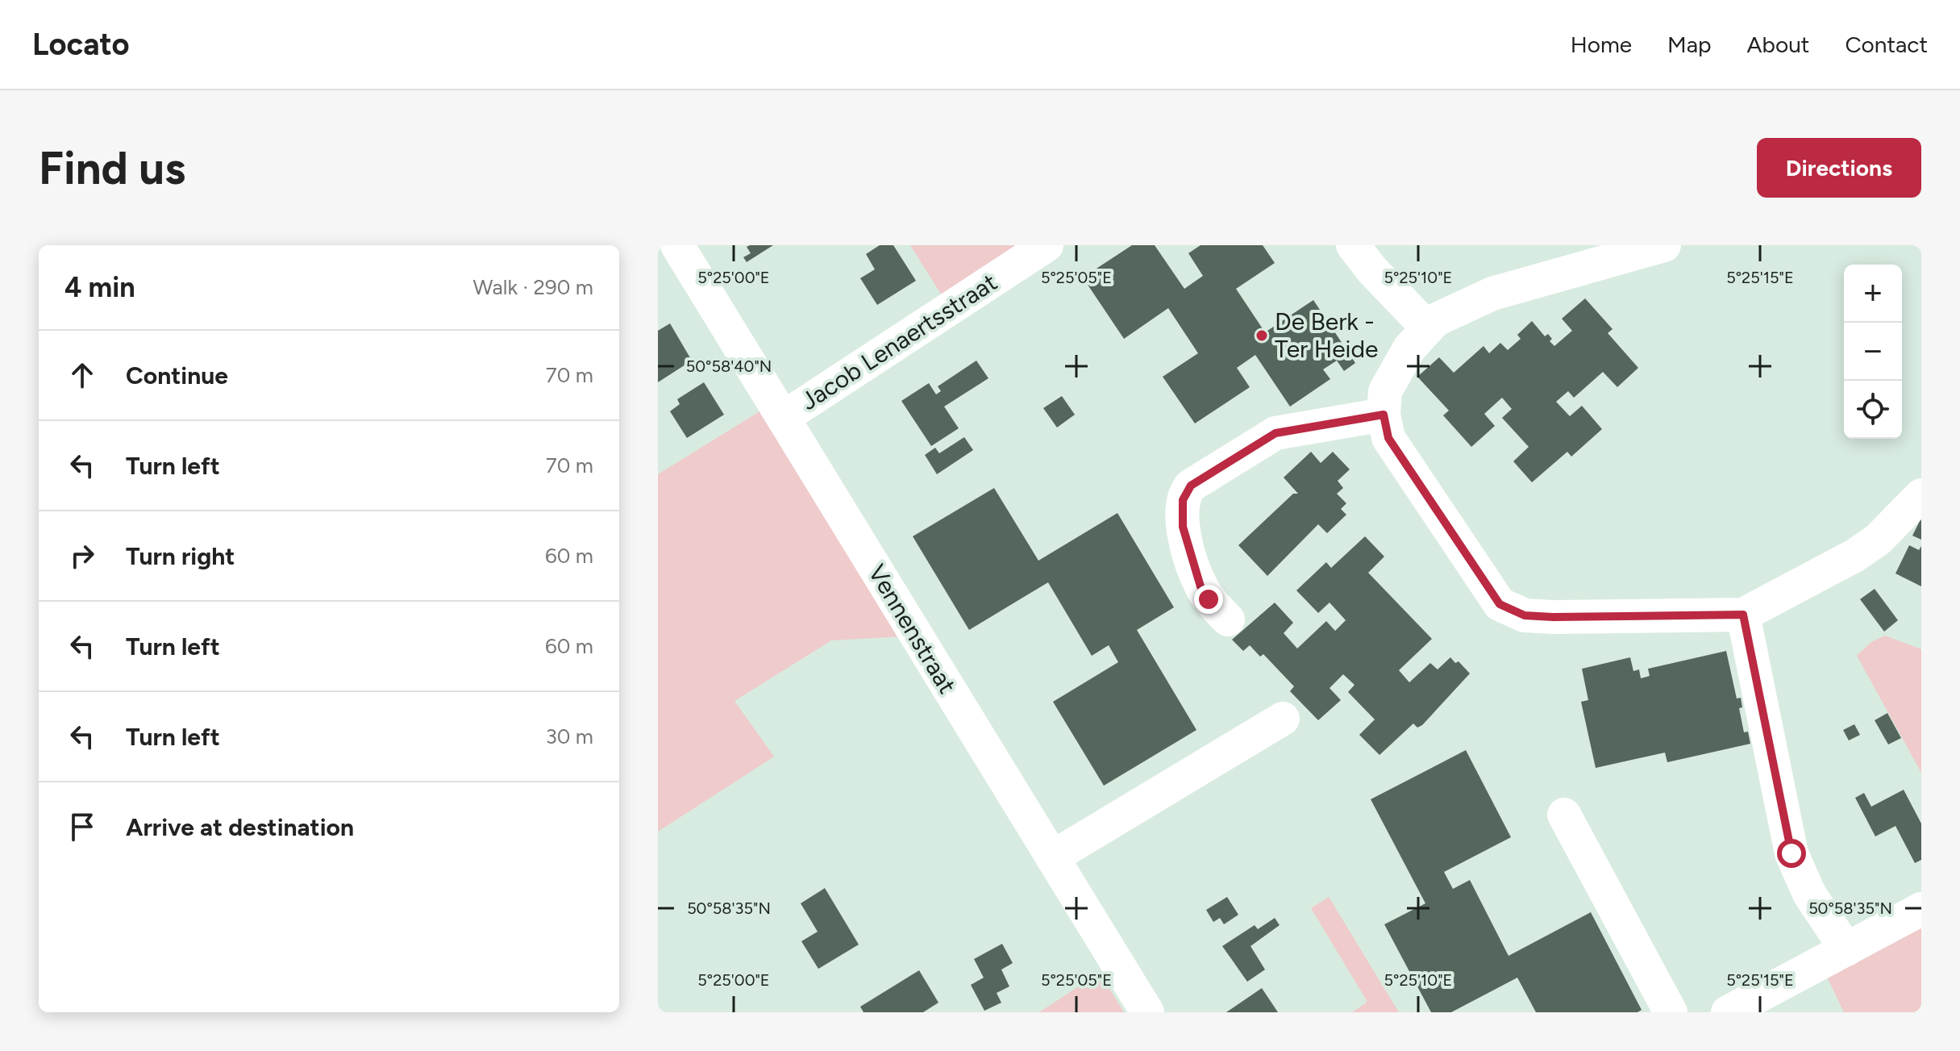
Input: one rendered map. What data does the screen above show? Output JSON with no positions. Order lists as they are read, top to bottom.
{
  "streets": {
    "street": ["Jacob Lenaertsstraat", "Vennenstraat"]
  },
  "crossings": [
    ["Jacob Lenaertsstraat", "Vennenstraat"]
  ],
  "places": ["De Berk - Ter Heide"],
  "page": {
    "header": "Locato",
    "nav": [
      "Home",
      "Map",
      "About",
      "Contact"
    ],
    "buttons": "Directions",
    "title": "Find us",
    "heading": ["4 min", "Walk · 290 m"],
    "map_buttons": ["+", "−"],
    "list": [
      ["Continue", "70 m"],
      ["Turn left", "70 m"],
      ["Turn right", "60 m"],
      ["Turn left", "60 m"],
      ["Turn left", "30 m"],
      "Arrive at destination"
    ]
  },
  "coordinates": [
    "5°25'00\"E",
    "5°25'05\"E",
    "5°25'10\"E",
    "5°25'15\"E",
    "50°58'40\"N",
    "50°58'35\"N"
  ]
}
